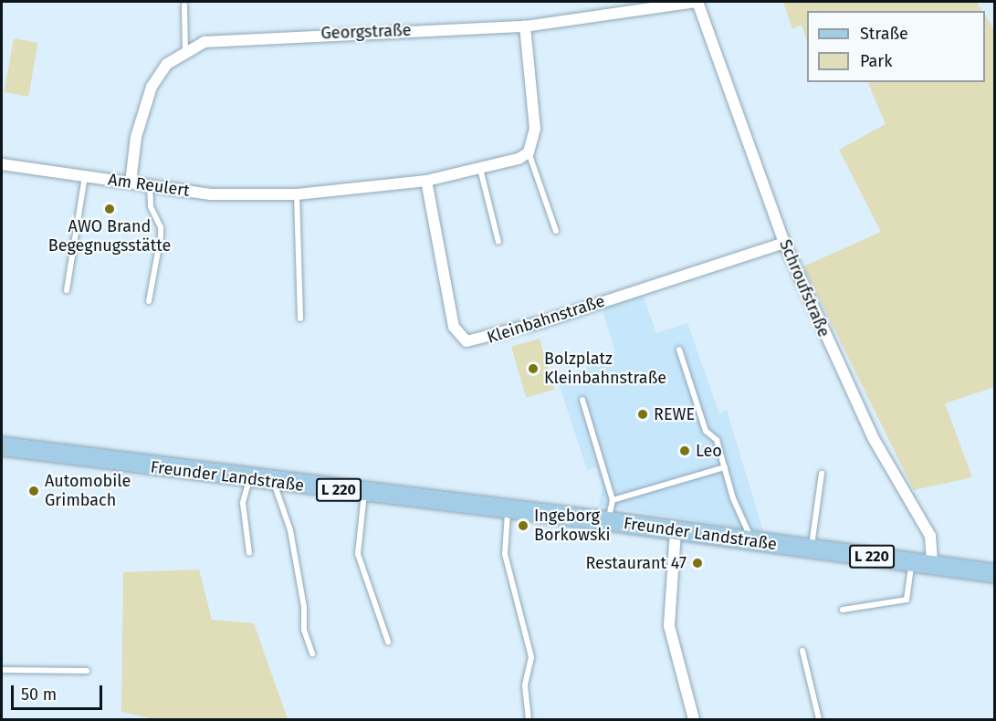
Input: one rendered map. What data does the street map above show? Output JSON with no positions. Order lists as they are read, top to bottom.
{
  "streets": {
    "main road": ["Freunder Landstraße", "L 220"],
    "street": [
      "Georgstraße",
      "Am Reulert",
      "Schroufstraße",
      "Kleinbahnstraße"
    ]
  },
  "crossings": [
    ["Georgstraße", "Am Reulert"],
    ["Georgstraße", "Schroufstraße"],
    ["Am Reulert", "Kleinbahnstraße"],
    ["Schroufstraße", "Kleinbahnstraße"],
    ["Schroufstraße", "Freunder Landstraße"]
  ],
  "places": [
    "AWO Brand Begegnugsstätte",
    "Bolzplatz Kleinbahnstraße",
    "REWE",
    "Leo",
    "Automobile Grimbach",
    "Ingeborg Borkowski",
    "Restaurant 47"
  ],
  "legend": ["Straße", "Park"],
  "scale_bar": "50 m"
}
